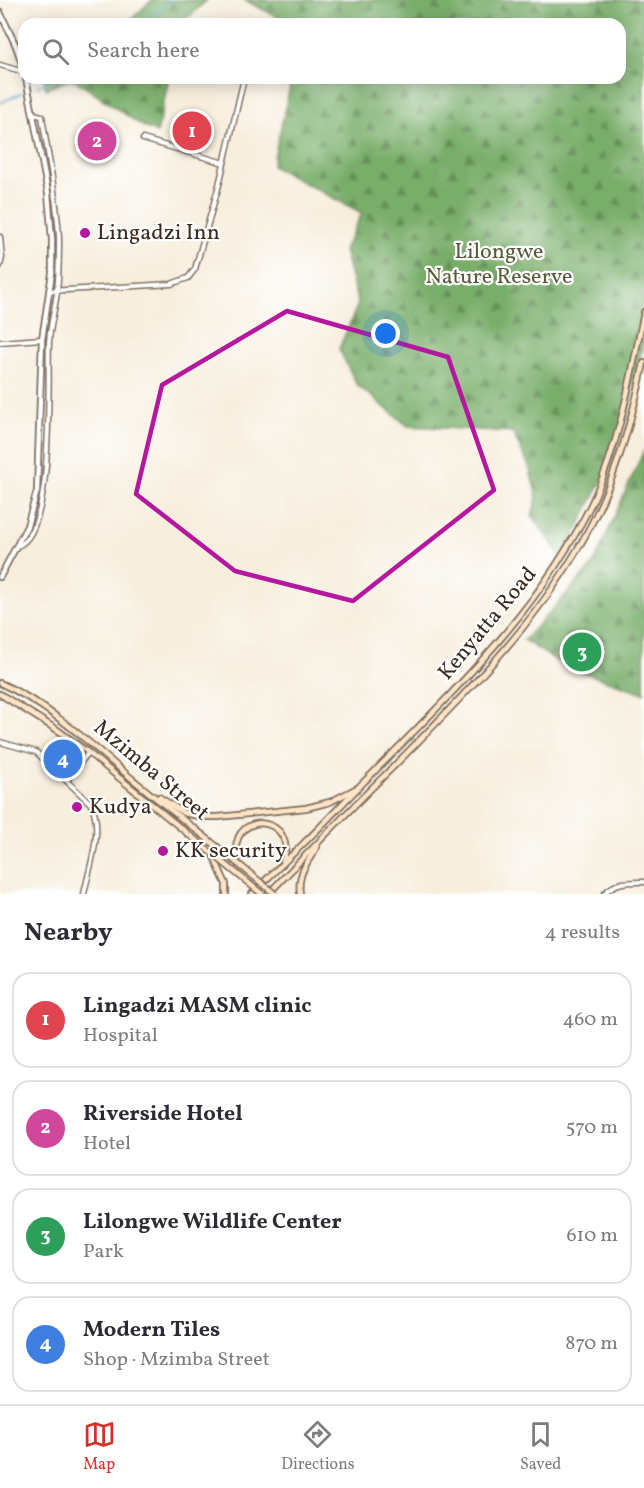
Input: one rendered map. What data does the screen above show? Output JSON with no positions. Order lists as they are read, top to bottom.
{
  "streets": {
    "main road": ["Kenyatta Road", "Mzimba Street"]
  },
  "parks": ["Lilongwe Nature Reserve"],
  "places": ["Lingadzi Inn", "Kudya", "KK security"],
  "page": {
    "search": "Search here",
    "pins": [
      "1",
      "2",
      "3",
      "4"
    ],
    "heading": ["Nearby", "4 results"],
    "list": [
      {
        "mark": "1",
        "name": "Lingadzi MASM clinic",
        "note": "Hospital",
        "value": "460 m"
      },
      {
        "mark": "2",
        "name": "Riverside Hotel",
        "note": "Hotel",
        "value": "570 m"
      },
      {
        "mark": "3",
        "name": "Lilongwe Wildlife Center",
        "note": "Park",
        "value": "610 m"
      },
      {
        "mark": "4",
        "name": "Modern Tiles",
        "note": "Shop · Mzimba Street",
        "value": "870 m"
      }
    ],
    "nav": ["Map", "Directions", "Saved"]
  }
}
